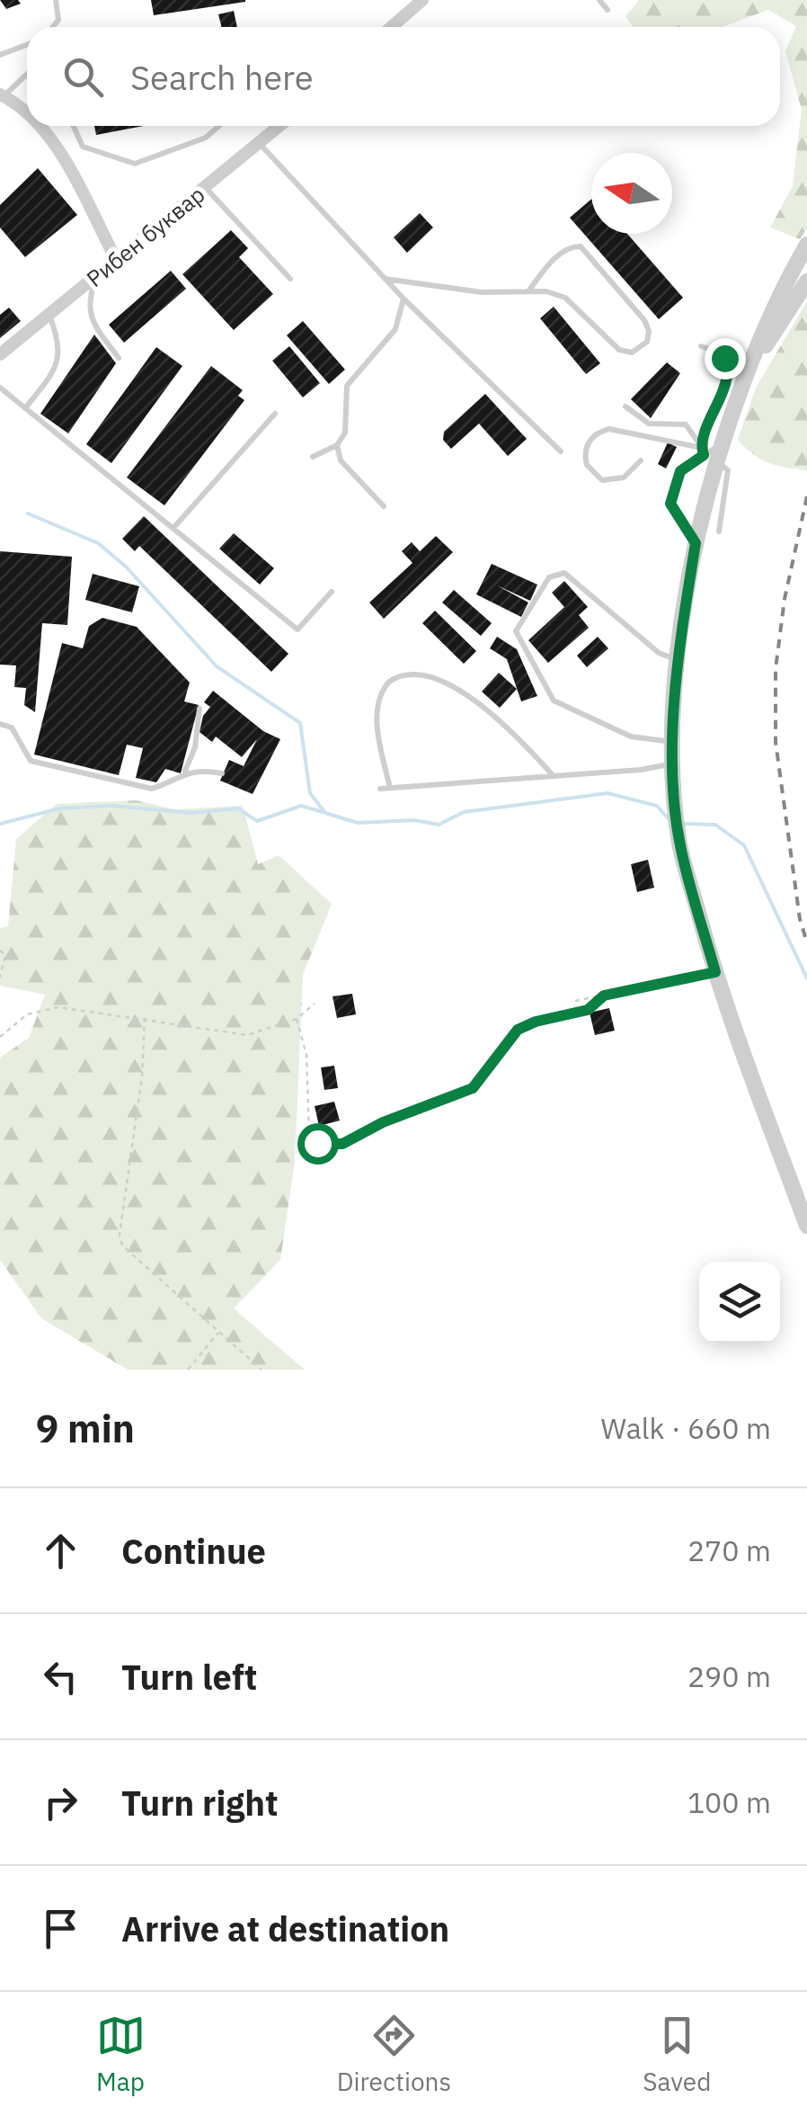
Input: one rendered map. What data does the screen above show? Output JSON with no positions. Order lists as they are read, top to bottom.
{
  "streets": {
    "street": ["Рибен буквар"]
  },
  "north": "left",
  "page": {
    "search": "Search here",
    "heading": ["9 min", "Walk · 660 m"],
    "list": [
      ["Continue", "270 m"],
      ["Turn left", "290 m"],
      ["Turn right", "100 m"],
      "Arrive at destination"
    ],
    "nav": ["Map", "Directions", "Saved"]
  }
}
